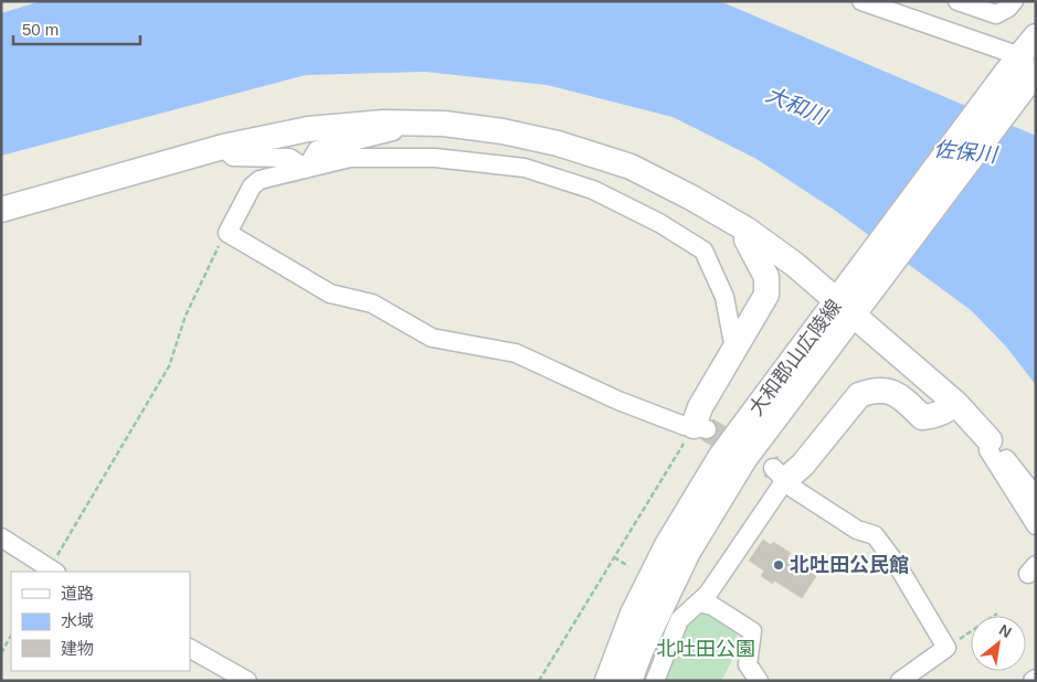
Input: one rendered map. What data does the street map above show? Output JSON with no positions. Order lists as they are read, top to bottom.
{
  "streets": {
    "street": ["大和郡山広陵線"]
  },
  "water": ["大和川", "佐保川"],
  "parks": ["北吐田公園"],
  "places": ["北吐田公民館"],
  "legend": ["道路", "水域", "建物"],
  "scale_bar": "50 m",
  "north": "top right"
}
